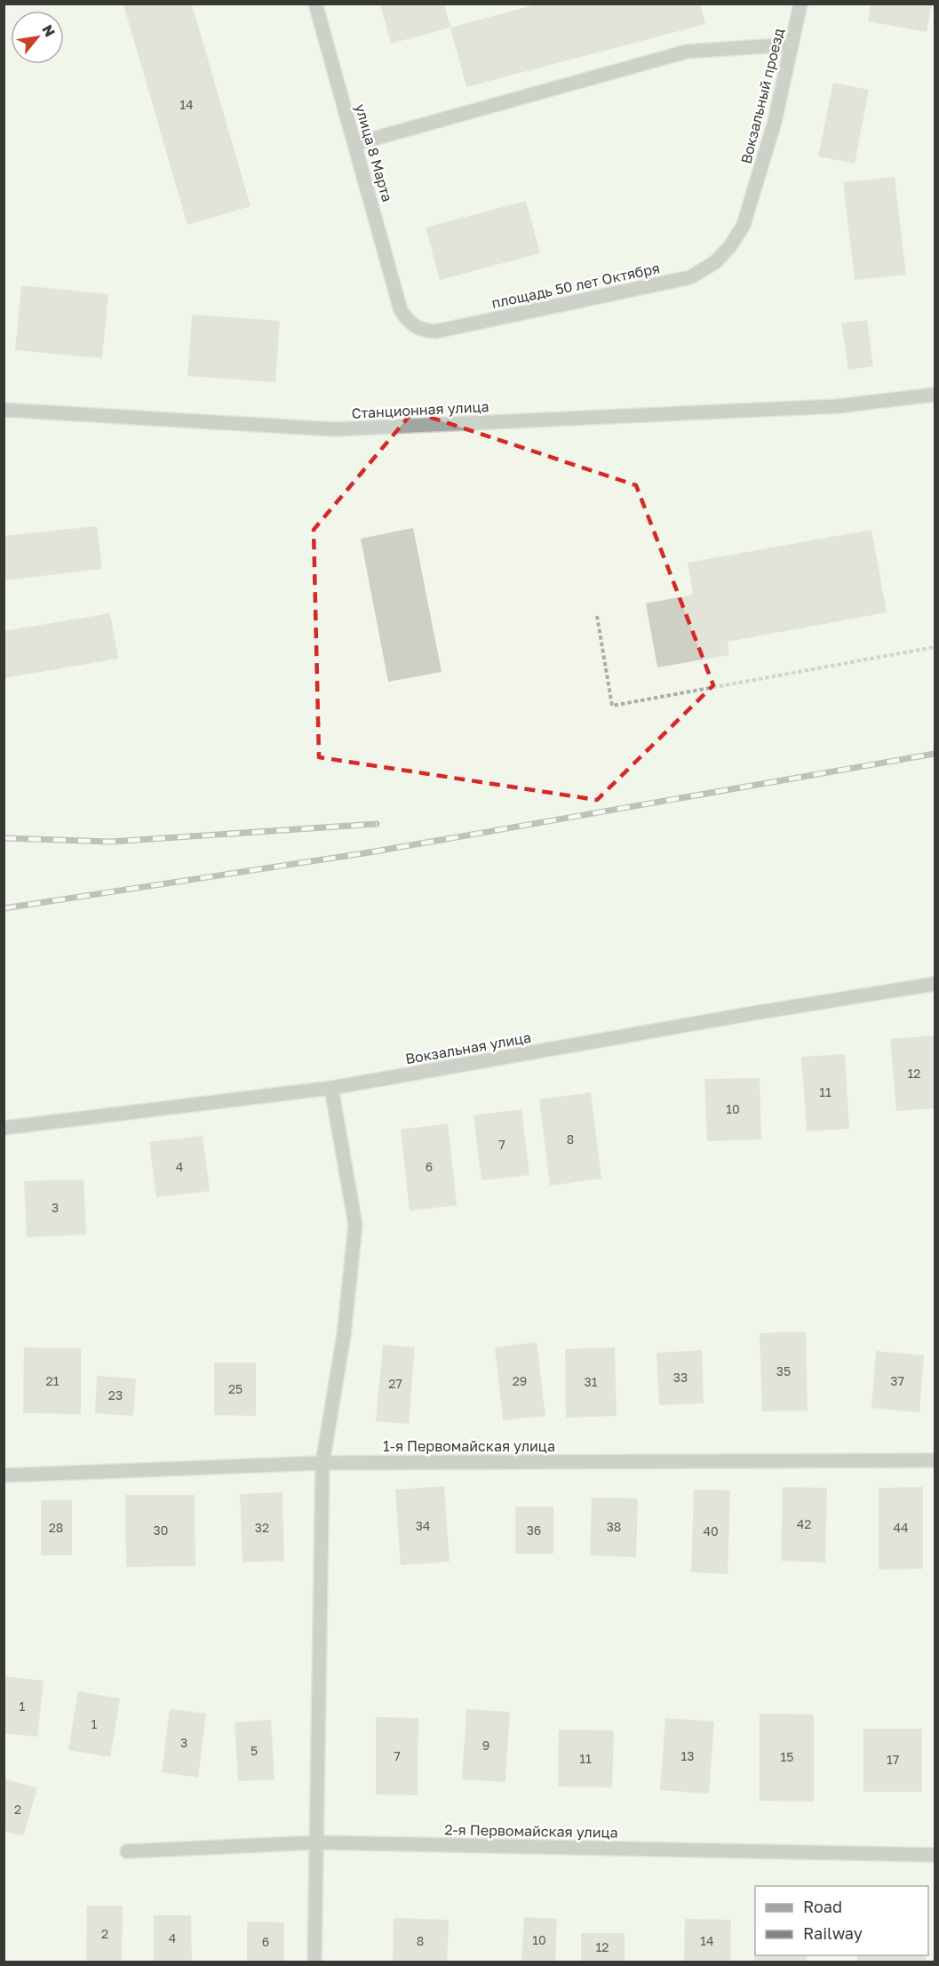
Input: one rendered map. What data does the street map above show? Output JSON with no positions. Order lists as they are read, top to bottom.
{
  "streets": {
    "street": [
      "Вокзальный проезд",
      "улица 8 Марта",
      "площадь 50 лет Октября",
      "Станционная улица",
      "Вокзальная улица",
      "1-я Первомайская улица",
      "2-я Первомайская улица"
    ]
  },
  "crossings": [
    ["Вокзальный проезд", "площадь 50 лет Октября"],
    ["улица 8 Марта", "площадь 50 лет Октября"]
  ],
  "house_numbers": [
    "14",
    "12",
    "11",
    "10",
    "8",
    "7",
    "4",
    "6",
    "3",
    "35",
    "33",
    "21",
    "29",
    "37",
    "31",
    "27",
    "25",
    "23",
    "42",
    "34",
    "38",
    "28",
    "32",
    "44",
    "30",
    "36",
    "40",
    "1",
    "1",
    "3",
    "9",
    "5",
    "7",
    "13",
    "15",
    "11",
    "17",
    "2",
    "2",
    "4",
    "10",
    "8",
    "14",
    "6",
    "12"
  ],
  "legend": ["Road", "Railway"],
  "north": "top right"
}
